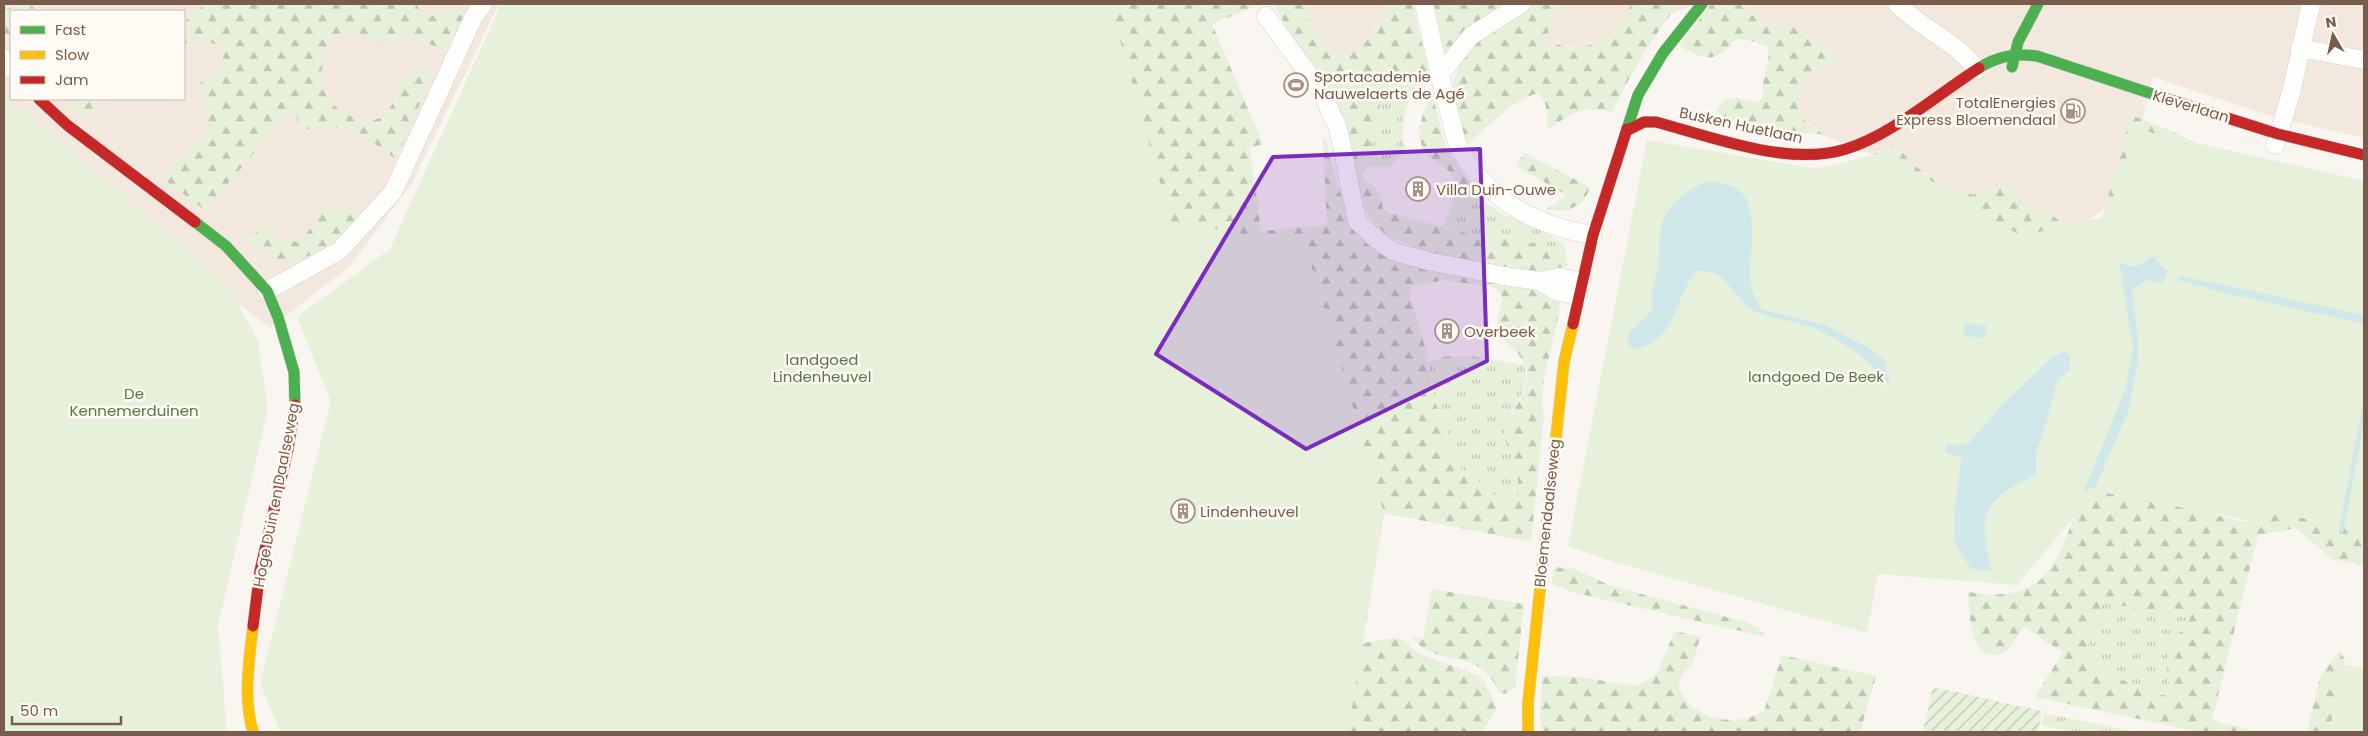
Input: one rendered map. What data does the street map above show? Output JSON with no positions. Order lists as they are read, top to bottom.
{
  "streets": {
    "street": [
      "Kleverlaan",
      "Busken Huetlaan",
      "Hoge Duin en Daalseweg",
      "Bloemendaalseweg"
    ]
  },
  "crossings": [
    ["Kleverlaan", "Busken Huetlaan"],
    ["Busken Huetlaan", "Bloemendaalseweg"]
  ],
  "parks": ["landgoed Lindenheuvel", "landgoed De Beek", "De Kennemerduinen"],
  "places": {
    "sports": ["Sportacademie Nauwelaerts de Agé"],
    "fuel station": ["TotalEnergies Express Bloemendaal"],
    "building": ["Villa Duin-Ouwe", "Overbeek", "Lindenheuvel"]
  },
  "legend": ["Fast", "Slow", "Jam"],
  "scale_bar": "50 m",
  "north": "top"
}
